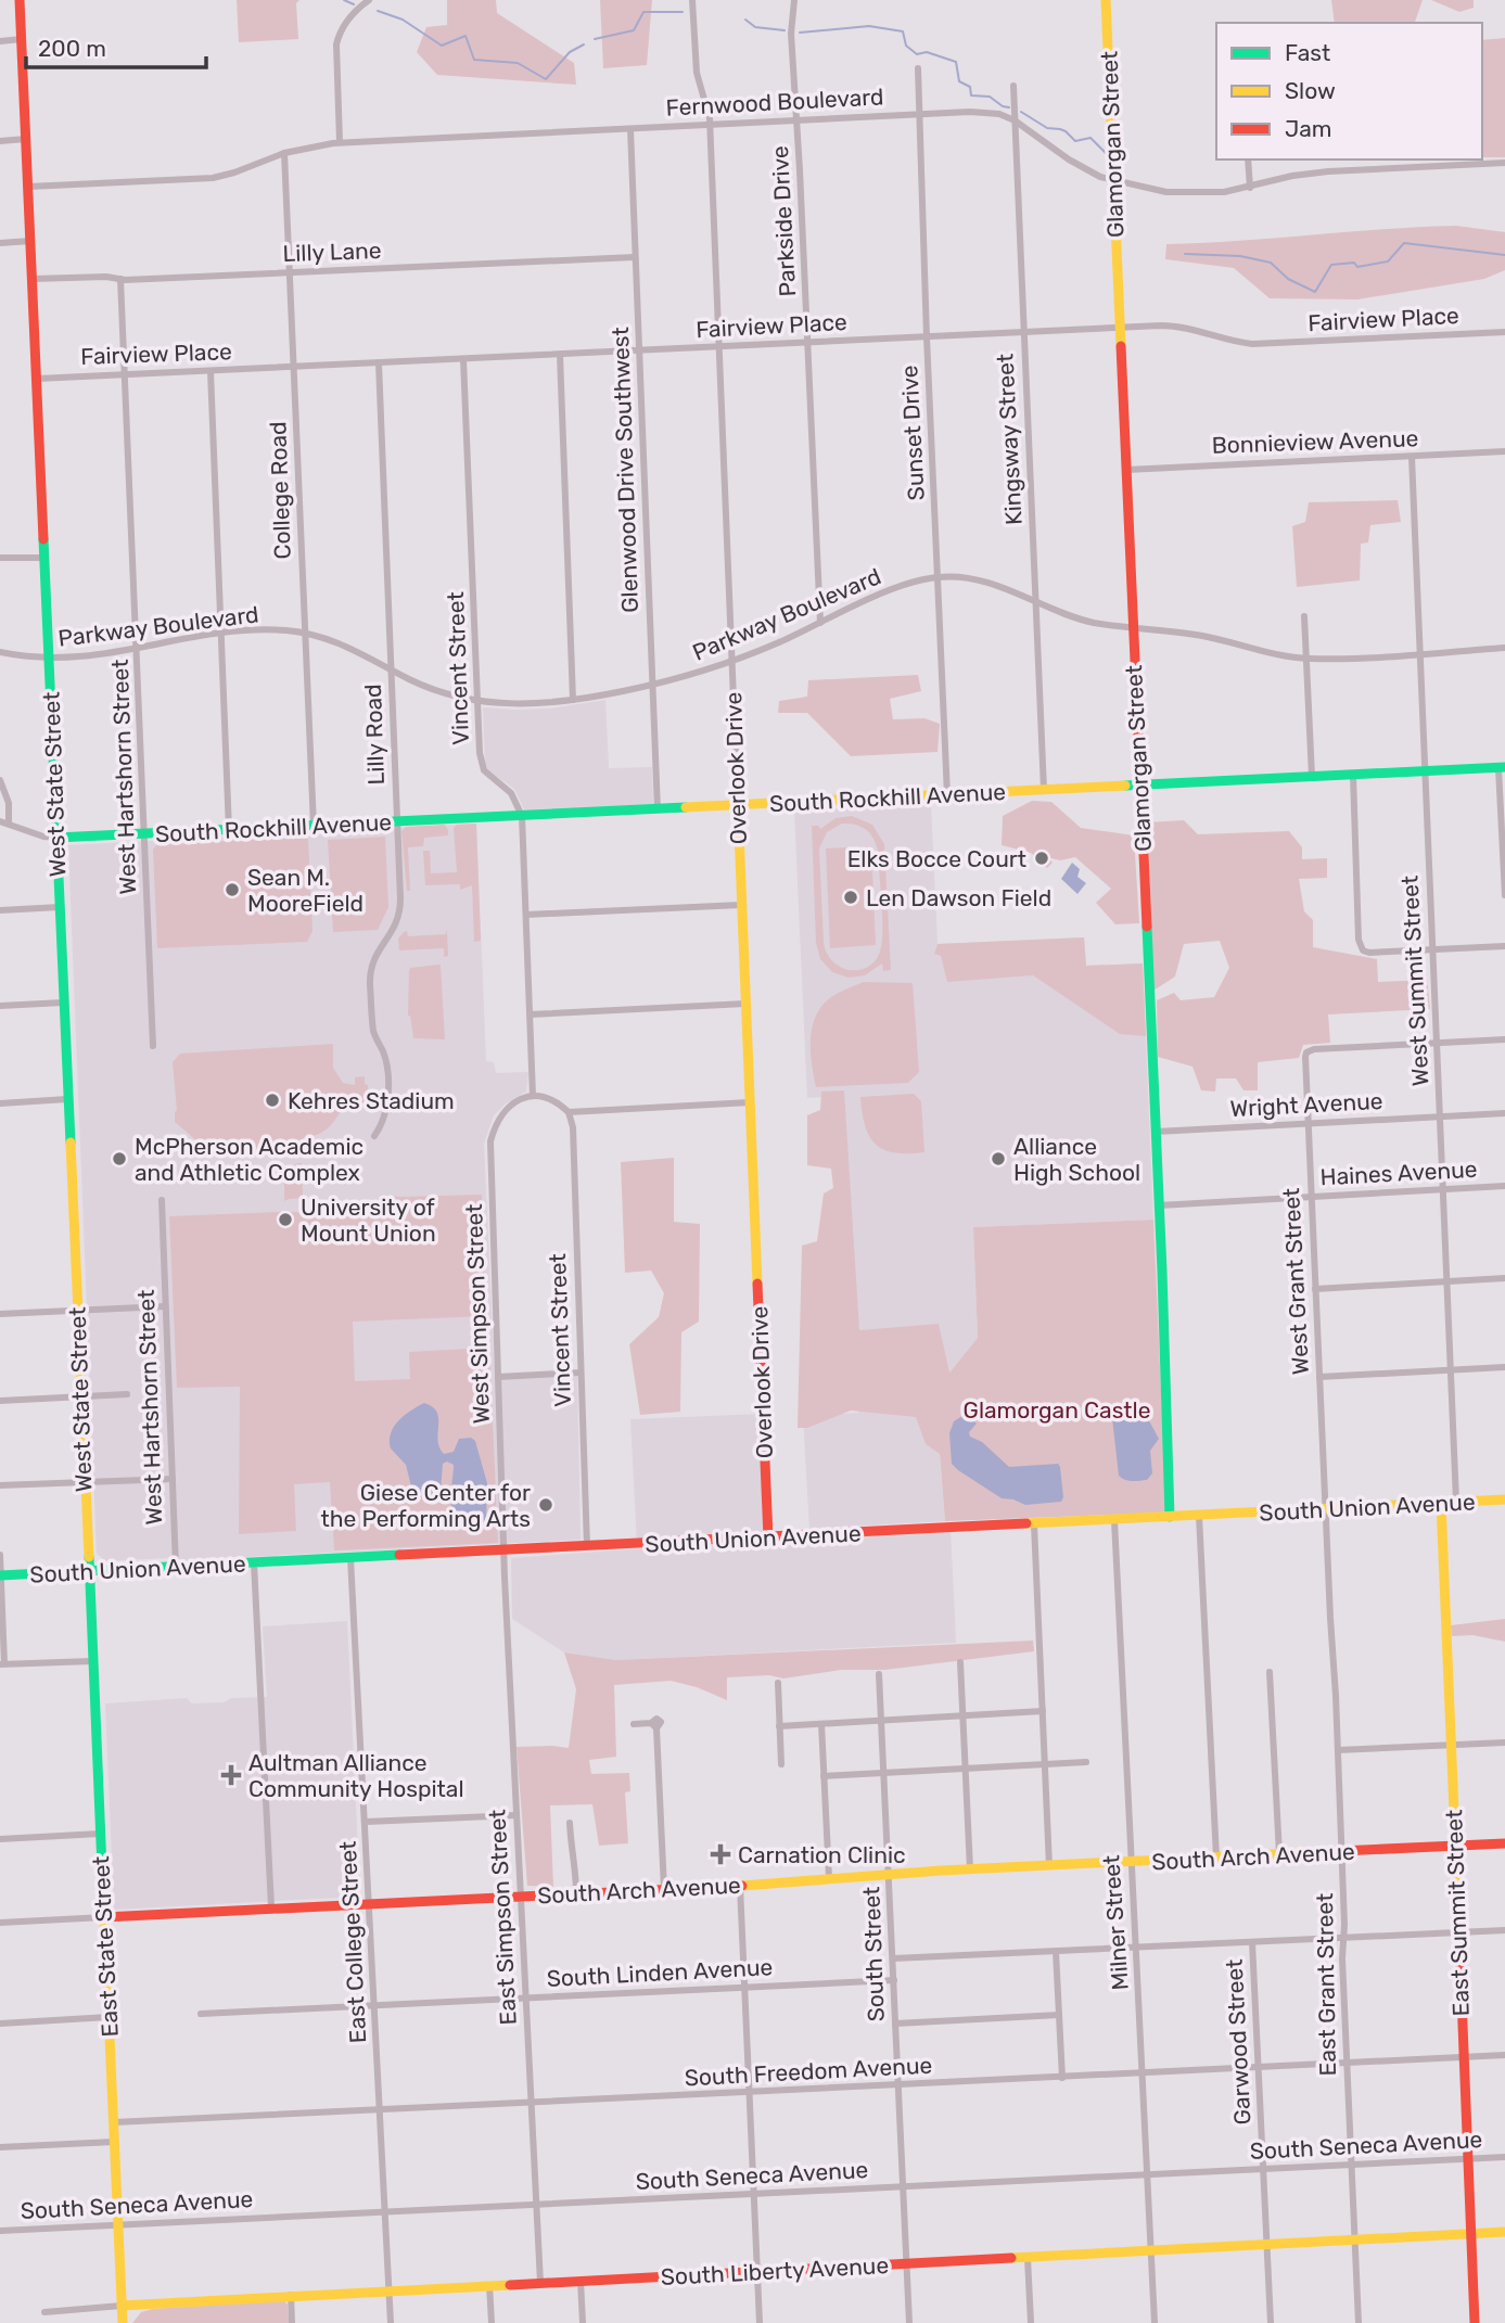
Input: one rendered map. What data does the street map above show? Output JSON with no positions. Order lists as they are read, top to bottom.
{
  "streets": {
    "main road": [
      "Glamorgan Street",
      "Overlook Drive",
      "West State Street",
      "South Rockhill Avenue",
      "South Union Avenue",
      "South Arch Avenue",
      "East Summit Street",
      "East State Street",
      "South Liberty Avenue"
    ],
    "street": [
      "Fernwood Boulevard",
      "Parkside Drive",
      "Lilly Lane",
      "Fairview Place",
      "Sunset Drive",
      "Kingsway Street",
      "Bonnieview Avenue",
      "Glenwood Drive Southwest",
      "College Road",
      "Parkway Boulevard",
      "Vincent Street",
      "Lilly Road",
      "West Hartshorn Street",
      "West Summit Street",
      "Wright Avenue",
      "Haines Avenue",
      "West Grant Street",
      "West Simpson Street",
      "East Simpson Street",
      "Milner Street",
      "East College Street",
      "South Street",
      "South Linden Avenue",
      "East Grant Street",
      "Garwood Street",
      "South Freedom Avenue",
      "South Seneca Avenue"
    ]
  },
  "crossings": [
    ["Fernwood Boulevard", "Glamorgan Street"],
    ["Fernwood Boulevard", "Parkside Drive"],
    ["Fernwood Boulevard", "Sunset Drive"],
    ["Fernwood Boulevard", "Kingsway Street"],
    ["Fernwood Boulevard", "Glenwood Drive Southwest"],
    ["Fernwood Boulevard", "College Road"],
    ["Fernwood Boulevard", "Overlook Drive"],
    ["Fernwood Boulevard", "West State Street"],
    ["Glamorgan Street", "Fairview Place"],
    ["Glamorgan Street", "Bonnieview Avenue"],
    ["Glamorgan Street", "Parkway Boulevard"],
    ["Glamorgan Street", "South Rockhill Avenue"],
    ["Glamorgan Street", "Wright Avenue"],
    ["Glamorgan Street", "Haines Avenue"],
    ["Glamorgan Street", "South Union Avenue"],
    ["Parkside Drive", "Fairview Place"],
    ["Parkside Drive", "Parkway Boulevard"],
    ["Lilly Lane", "Glenwood Drive Southwest"],
    ["Lilly Lane", "College Road"],
    ["Lilly Lane", "West Hartshorn Street"],
    ["Lilly Lane", "West State Street"],
    ["Fairview Place", "Sunset Drive"],
    ["Fairview Place", "Kingsway Street"],
    ["Fairview Place", "Glenwood Drive Southwest"],
    ["Fairview Place", "College Road"],
    ["Fairview Place", "Vincent Street"],
    ["Fairview Place", "Lilly Road"],
    ["Fairview Place", "Overlook Drive"],
    ["Fairview Place", "West Hartshorn Street"],
    ["Fairview Place", "West State Street"],
    ["Sunset Drive", "Parkway Boulevard"],
    ["Sunset Drive", "South Rockhill Avenue"],
    ["Kingsway Street", "Parkway Boulevard"],
    ["Kingsway Street", "South Rockhill Avenue"],
    ["Bonnieview Avenue", "West Summit Street"],
    ["Glenwood Drive Southwest", "Parkway Boulevard"],
    ["Glenwood Drive Southwest", "South Rockhill Avenue"],
    ["College Road", "Parkway Boulevard"],
    ["College Road", "South Rockhill Avenue"],
    ["Parkway Boulevard", "Vincent Street"],
    ["Parkway Boulevard", "Lilly Road"],
    ["Parkway Boulevard", "Overlook Drive"],
    ["Parkway Boulevard", "West Hartshorn Street"],
    ["Parkway Boulevard", "West State Street"],
    ["Parkway Boulevard", "West Summit Street"],
    ["Vincent Street", "South Rockhill Avenue"],
    ["Vincent Street", "South Union Avenue"],
    ["Lilly Road", "South Rockhill Avenue"],
    ["Overlook Drive", "South Rockhill Avenue"],
    ["Overlook Drive", "South Union Avenue"],
    ["West Hartshorn Street", "South Rockhill Avenue"],
    ["West Hartshorn Street", "South Union Avenue"],
    ["West State Street", "South Rockhill Avenue"],
    ["West State Street", "South Union Avenue"],
    ["West State Street", "East State Street"],
    ["South Rockhill Avenue", "West Summit Street"],
    ["West Summit Street", "Wright Avenue"],
    ["West Summit Street", "Haines Avenue"],
    ["West Summit Street", "West Grant Street"],
    ["West Summit Street", "South Union Avenue"],
    ["Wright Avenue", "West Grant Street"],
    ["Haines Avenue", "West Grant Street"],
    ["West Grant Street", "South Union Avenue"],
    ["West Grant Street", "East Grant Street"],
    ["West Simpson Street", "South Union Avenue"],
    ["West Simpson Street", "East Simpson Street"],
    ["South Union Avenue", "East Summit Street"],
    ["South Union Avenue", "East Simpson Street"],
    ["South Union Avenue", "Milner Street"],
    ["South Union Avenue", "East College Street"],
    ["South Union Avenue", "East State Street"],
    ["South Union Avenue", "East Grant Street"],
    ["South Arch Avenue", "East Summit Street"],
    ["South Arch Avenue", "East Simpson Street"],
    ["South Arch Avenue", "Milner Street"],
    ["South Arch Avenue", "East College Street"],
    ["South Arch Avenue", "East State Street"],
    ["South Arch Avenue", "South Street"],
    ["South Arch Avenue", "East Grant Street"],
    ["East Summit Street", "South Freedom Avenue"],
    ["East Summit Street", "South Seneca Avenue"],
    ["East Summit Street", "South Liberty Avenue"],
    ["East Simpson Street", "South Linden Avenue"],
    ["East Simpson Street", "South Freedom Avenue"],
    ["East Simpson Street", "South Seneca Avenue"],
    ["East Simpson Street", "South Liberty Avenue"],
    ["Milner Street", "South Freedom Avenue"],
    ["Milner Street", "South Seneca Avenue"],
    ["Milner Street", "South Liberty Avenue"],
    ["East College Street", "South Linden Avenue"],
    ["East College Street", "South Freedom Avenue"],
    ["East College Street", "South Seneca Avenue"],
    ["East College Street", "South Liberty Avenue"],
    ["East State Street", "South Freedom Avenue"],
    ["East State Street", "South Seneca Avenue"],
    ["East State Street", "South Liberty Avenue"],
    ["South Street", "South Linden Avenue"],
    ["South Street", "South Freedom Avenue"],
    ["South Street", "South Seneca Avenue"],
    ["South Street", "South Liberty Avenue"],
    ["East Grant Street", "South Freedom Avenue"],
    ["East Grant Street", "South Seneca Avenue"],
    ["East Grant Street", "South Liberty Avenue"],
    ["Garwood Street", "South Freedom Avenue"],
    ["Garwood Street", "South Seneca Avenue"],
    ["Garwood Street", "South Liberty Avenue"]
  ],
  "parks": ["Glamorgan Castle"],
  "places": {
    "other": [
      "Elks Bocce Court",
      "Sean M. MooreField",
      "Len Dawson Field",
      "Kehres Stadium",
      "McPherson Academic and Athletic Complex",
      "Alliance High School",
      "University of Mount Union",
      "Giese Center for the Performing Arts"
    ],
    "health": ["Aultman Alliance Community Hospital", "Carnation Clinic"]
  },
  "legend": ["Fast", "Slow", "Jam"],
  "scale_bar": "200 m"
}
